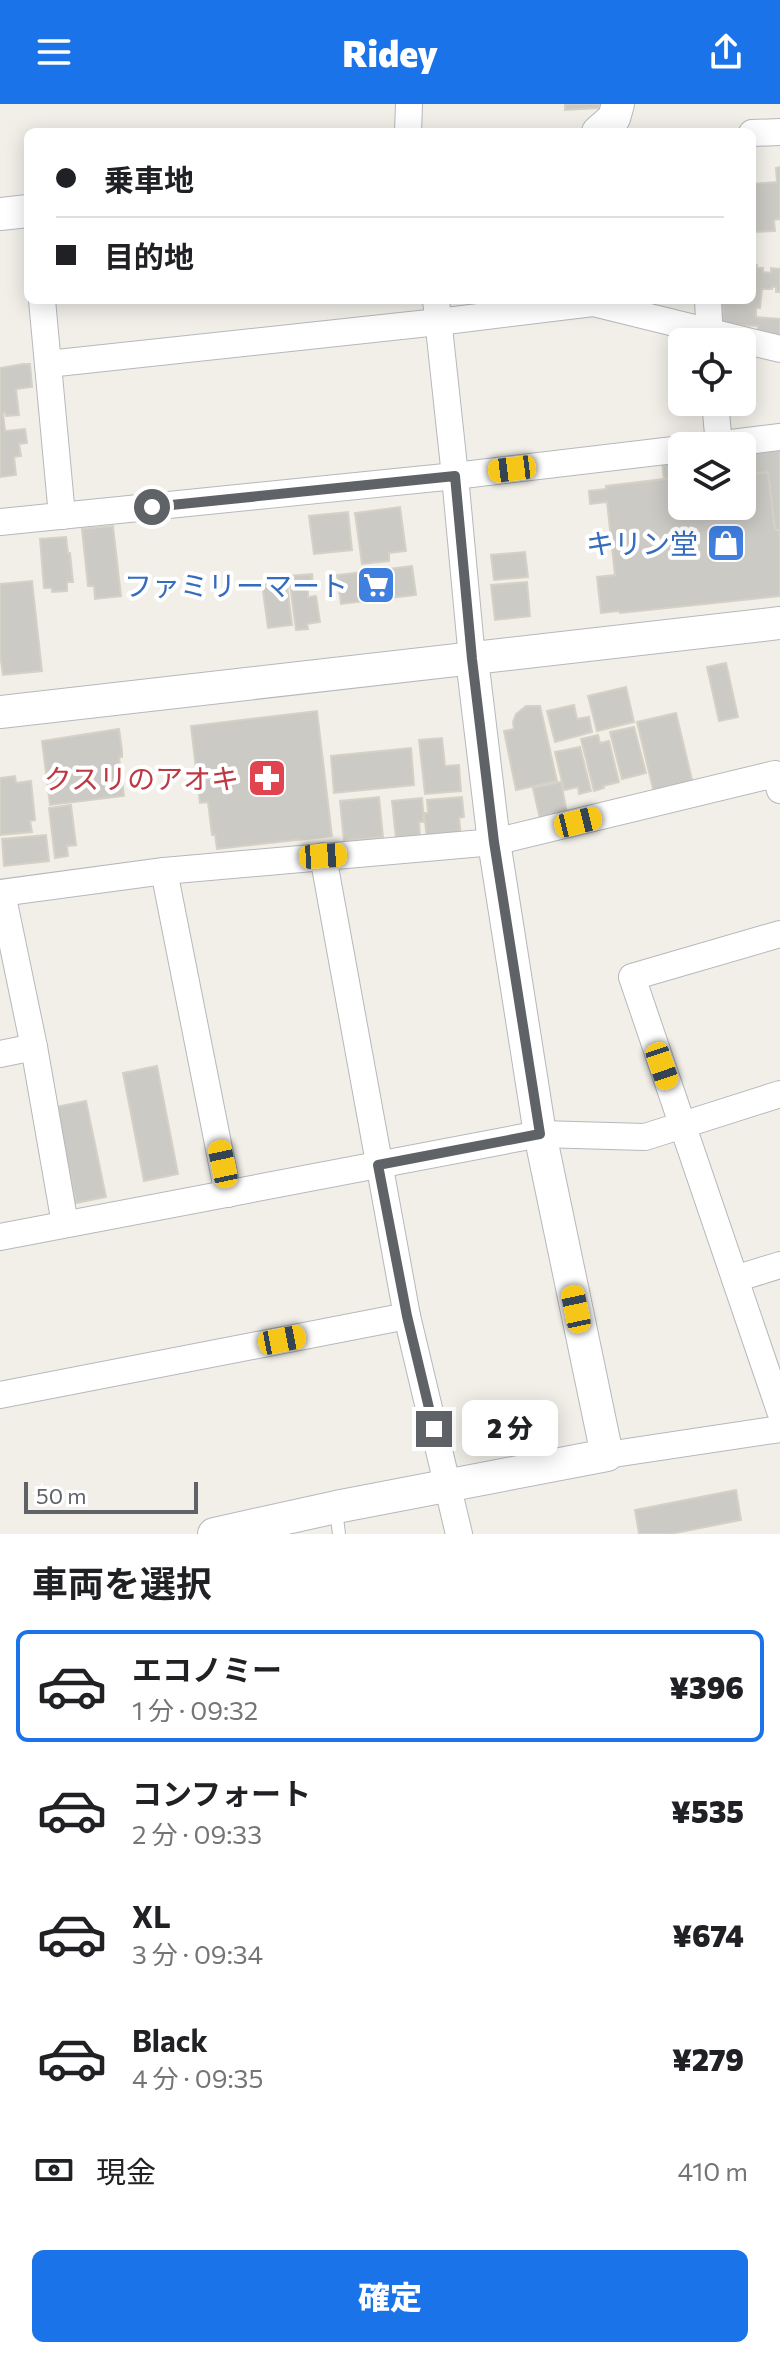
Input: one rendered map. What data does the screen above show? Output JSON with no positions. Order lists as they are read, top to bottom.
{
  "places": {
    "shop": ["キリン堂"],
    "supermarket": ["ファミリーマート"],
    "pharmacy": ["クスリのアオキ"]
  },
  "scale_bar": "50 m",
  "page": {
    "header": "Ridey",
    "banner": ["乗車地", "目的地"],
    "bubble": "2 分",
    "scale": "50 m",
    "heading": "車両を選択",
    "list": [
      {
        "name": "エコノミー",
        "note": "1 分 · 09:32",
        "value": "¥396"
      },
      {
        "name": "コンフォート",
        "note": "2 分 · 09:33",
        "value": "¥535"
      },
      {
        "name": "XL",
        "note": "3 分 · 09:34",
        "value": "¥674"
      },
      {
        "name": "Black",
        "note": "4 分 · 09:35",
        "value": "¥279"
      }
    ],
    "pay": ["現金", "410 m"],
    "buttons": "確定"
  }
}
